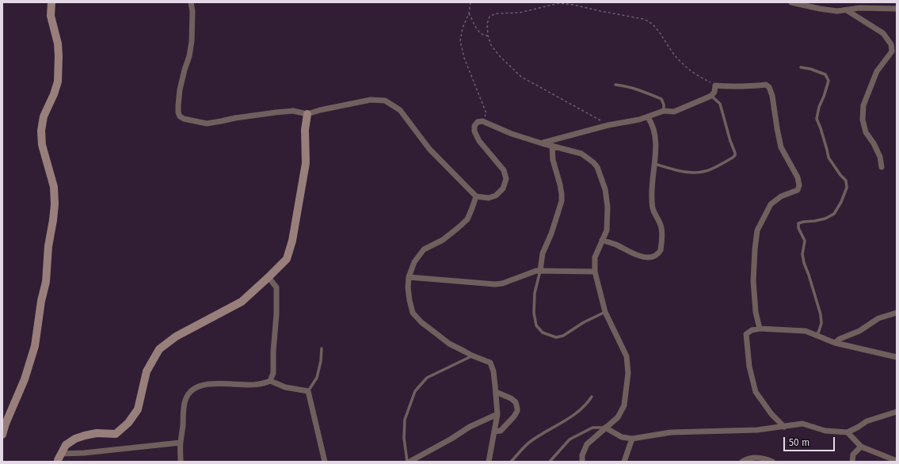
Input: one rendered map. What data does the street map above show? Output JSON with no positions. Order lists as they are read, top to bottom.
{
  "scale_bar": "50 m"
}
